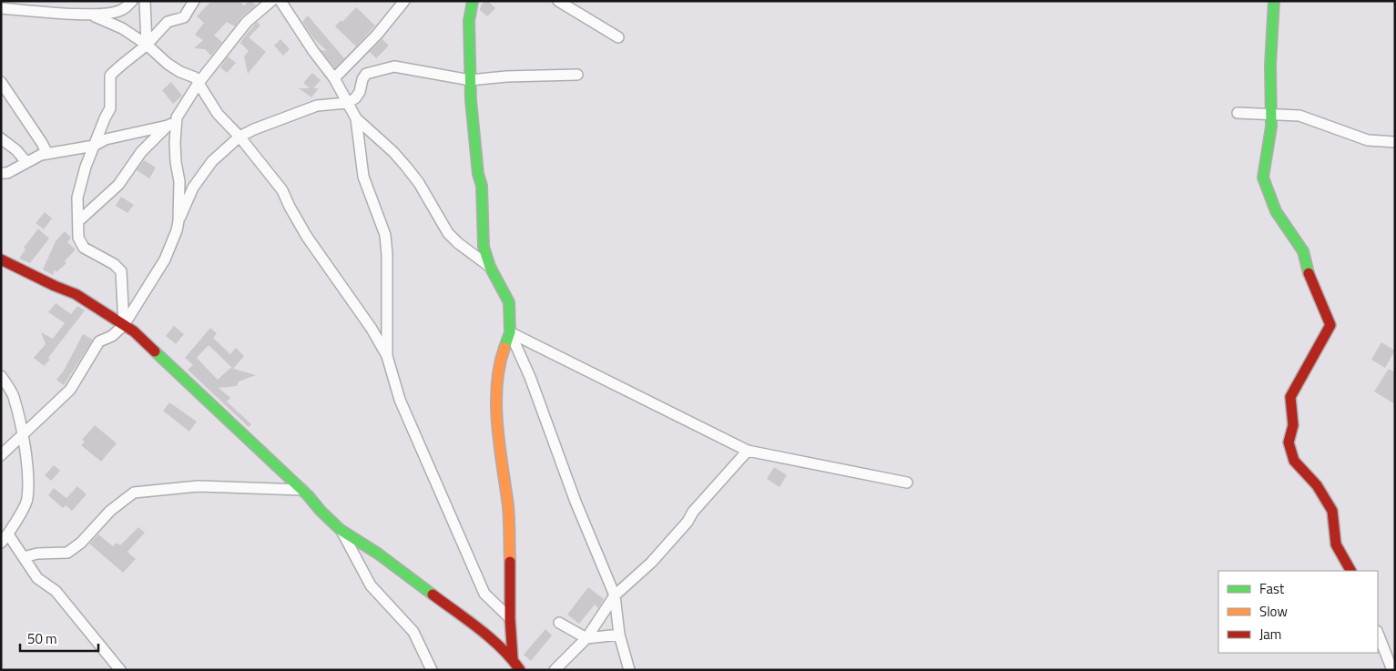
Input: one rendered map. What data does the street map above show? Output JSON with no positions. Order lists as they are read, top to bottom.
{
  "legend": ["Fast", "Slow", "Jam"],
  "scale_bar": "50 m"
}
